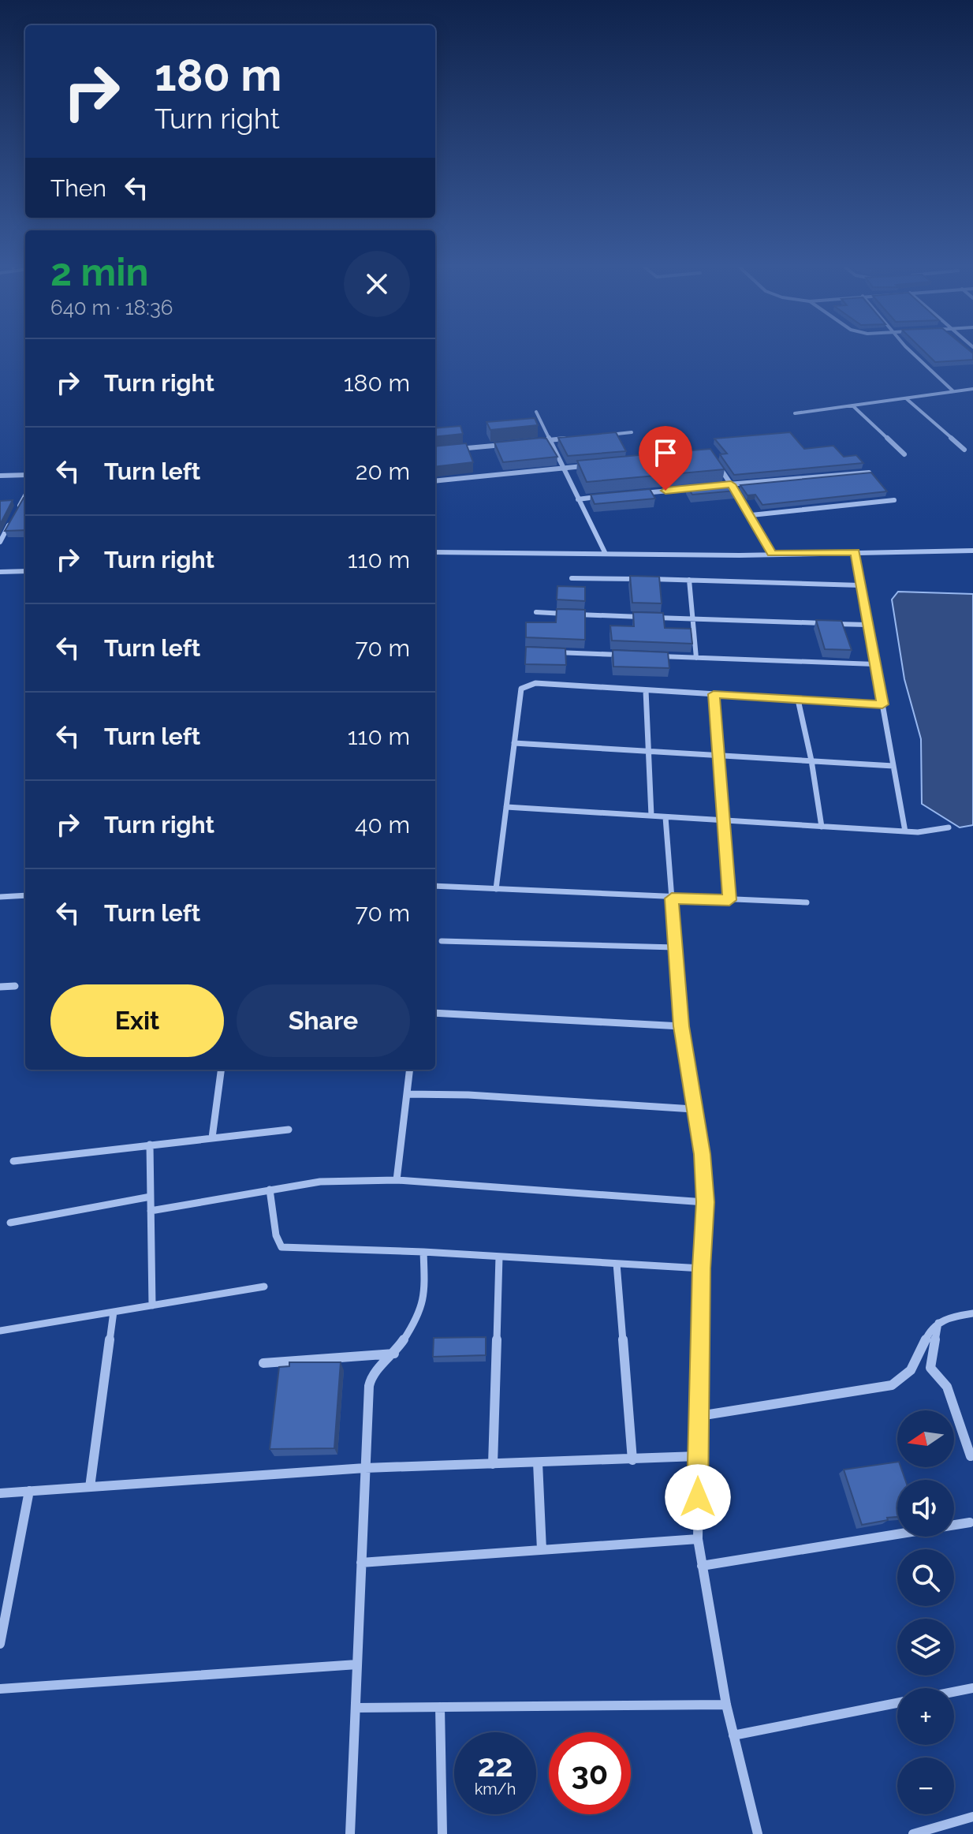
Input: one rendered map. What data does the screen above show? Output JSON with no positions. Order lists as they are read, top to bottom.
{
  "north": "left",
  "page": {
    "turn": ["180 m", "Turn right"],
    "then": "Then",
    "heading": ["2 min", "640 m · 18:36"],
    "list": [
      {
        "name": "Turn right",
        "value": "180 m"
      },
      {
        "name": "Turn left",
        "value": "20 m"
      },
      {
        "name": "Turn right",
        "value": "110 m"
      },
      {
        "name": "Turn left",
        "value": "70 m"
      },
      {
        "name": "Turn left",
        "value": "110 m"
      },
      {
        "name": "Turn right",
        "value": "40 m"
      },
      {
        "name": "Turn left",
        "value": "70 m"
      }
    ],
    "buttons": ["Exit", "Share"],
    "map_buttons": ["+", "−"],
    "speed": "22 km/h",
    "limit": "30"
  }
}
